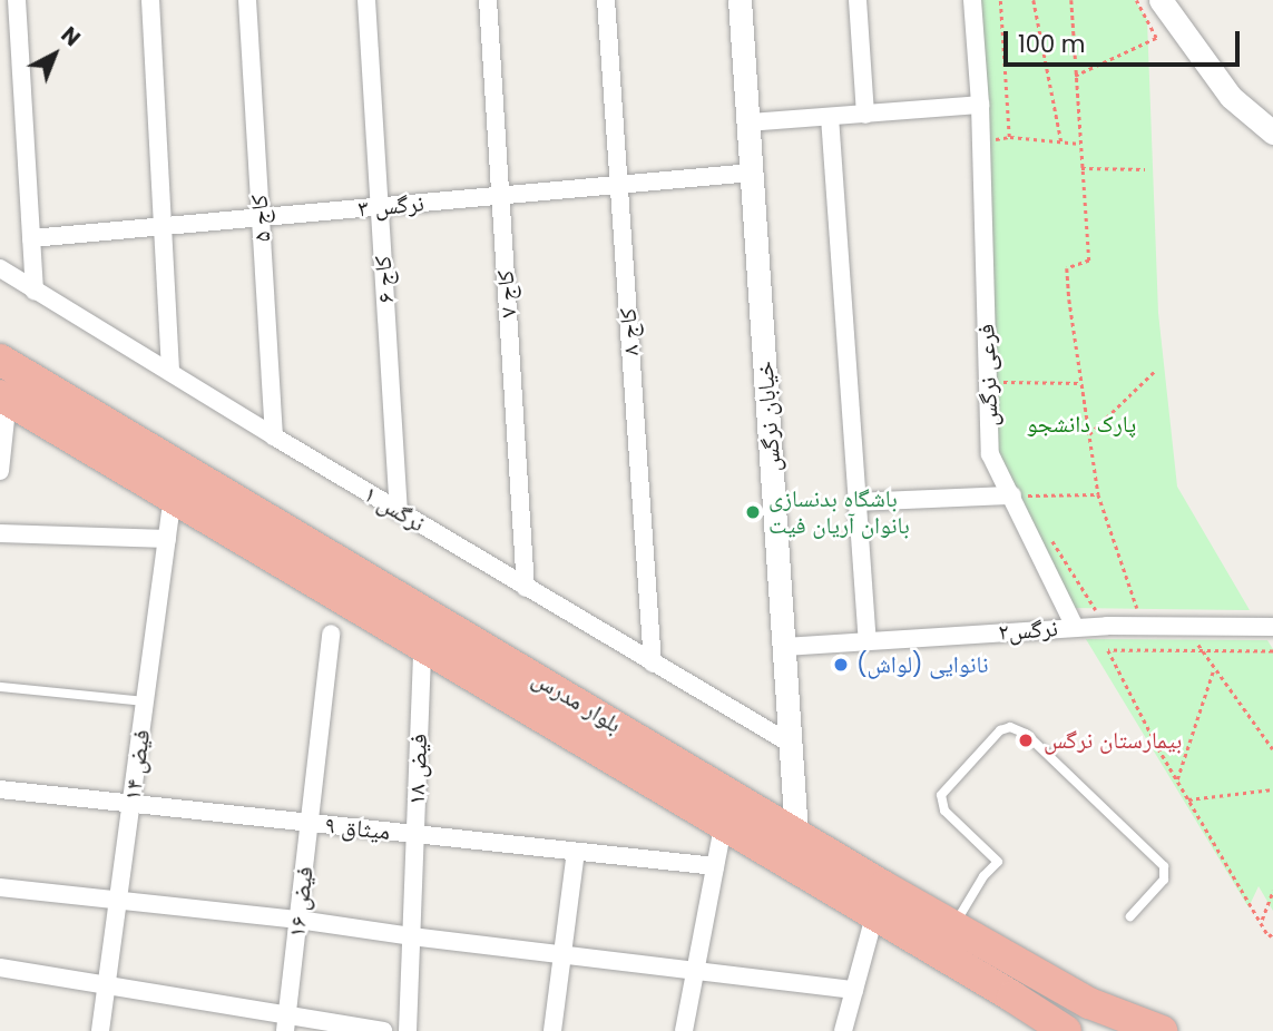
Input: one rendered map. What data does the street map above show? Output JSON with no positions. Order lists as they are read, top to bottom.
{
  "streets": {
    "highway": ["بلوار مدرس"],
    "street": [
      "نرگس ۳",
      "کاج ۵",
      "کاج ۶",
      "کاج ۷",
      "کاج ۸",
      "فرعی نرگس",
      "خیابان نرگس",
      "نرگس ۱",
      "نرگس۲",
      "فیض ۱۴",
      "فیض ۱۸",
      "میثاق ۹",
      "فیض ۱۶"
    ]
  },
  "crossings": [
    ["نرگس ۳", "کاج ۵"],
    ["نرگس ۳", "کاج ۶"],
    ["نرگس ۳", "کاج ۷"],
    ["نرگس ۳", "کاج ۸"],
    ["نرگس ۳", "خیابان نرگس"],
    ["کاج ۵", "نرگس ۱"],
    ["کاج ۶", "نرگس ۱"],
    ["کاج ۷", "نرگس ۱"],
    ["کاج ۸", "نرگس ۱"],
    ["فرعی نرگس", "نرگس۲"],
    ["خیابان نرگس", "نرگس ۱"],
    ["خیابان نرگس", "نرگس۲"],
    ["خیابان نرگس", "بلوار مدرس"],
    ["بلوار مدرس", "فیض ۱۴"],
    ["بلوار مدرس", "فیض ۱۸"],
    ["فیض ۱۴", "میثاق ۹"],
    ["فیض ۱۸", "میثاق ۹"],
    ["میثاق ۹", "فیض ۱۶"]
  ],
  "parks": ["پارک دانشجو"],
  "places": ["باشگاه بدنسازی بانوان آریان فیت", "نانوایی (لواش)", "بیمارستان نرگس"],
  "scale_bar": "100 m",
  "north": "top right"
}
